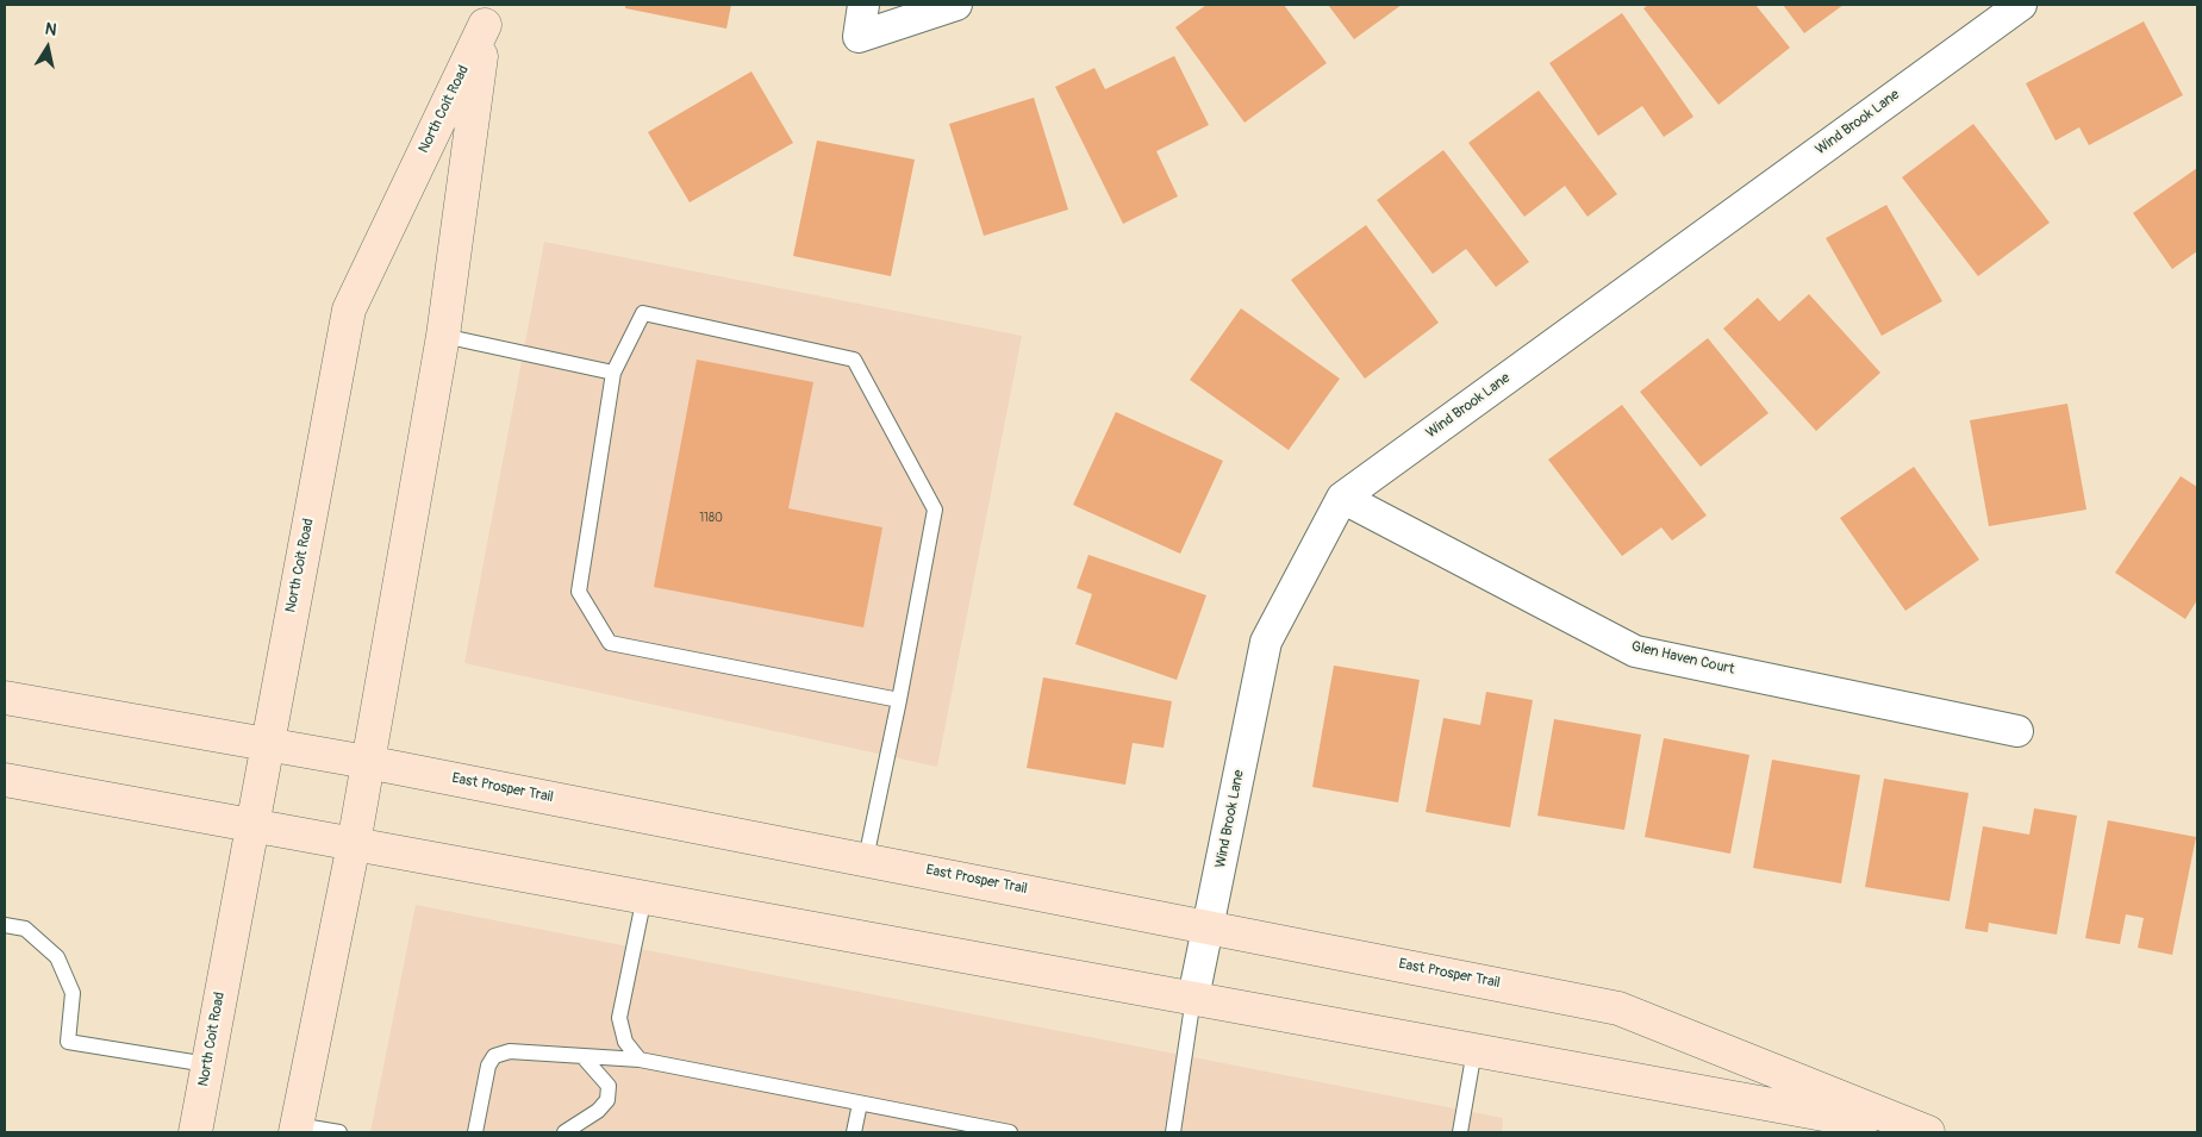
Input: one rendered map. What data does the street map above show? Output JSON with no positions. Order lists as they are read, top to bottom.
{
  "streets": {
    "main road": ["North Coit Road", "East Prosper Trail"],
    "street": ["Wind Brook Lane", "Glen Haven Court"]
  },
  "crossings": [
    ["North Coit Road", "East Prosper Trail"],
    ["Wind Brook Lane", "Glen Haven Court"],
    ["Wind Brook Lane", "East Prosper Trail"]
  ],
  "house_numbers": ["1180"],
  "north": "top"
}
